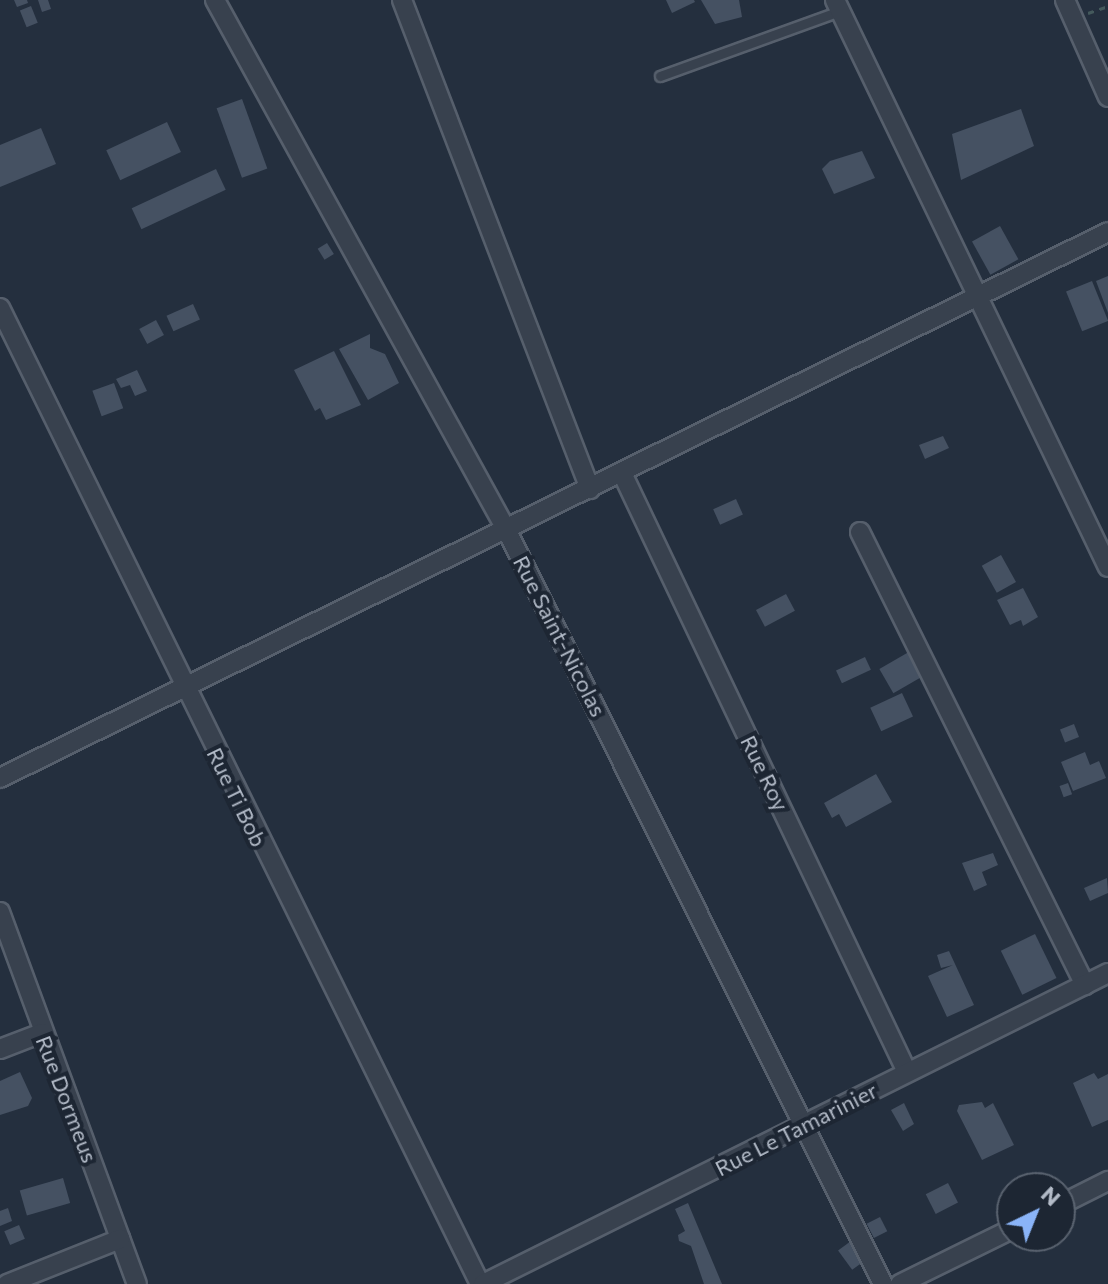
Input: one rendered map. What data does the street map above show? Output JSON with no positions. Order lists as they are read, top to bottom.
{
  "streets": {
    "street": [
      "Rue Saint-Nicolas",
      "Rue Roy",
      "Rue Ti Bob",
      "Rue Dormeus",
      "Rue Le Tamarinier"
    ]
  },
  "crossings": [
    ["Rue Saint-Nicolas", "Rue Le Tamarinier"],
    ["Rue Roy", "Rue Le Tamarinier"],
    ["Rue Ti Bob", "Rue Le Tamarinier"]
  ],
  "north": "top right"
}
